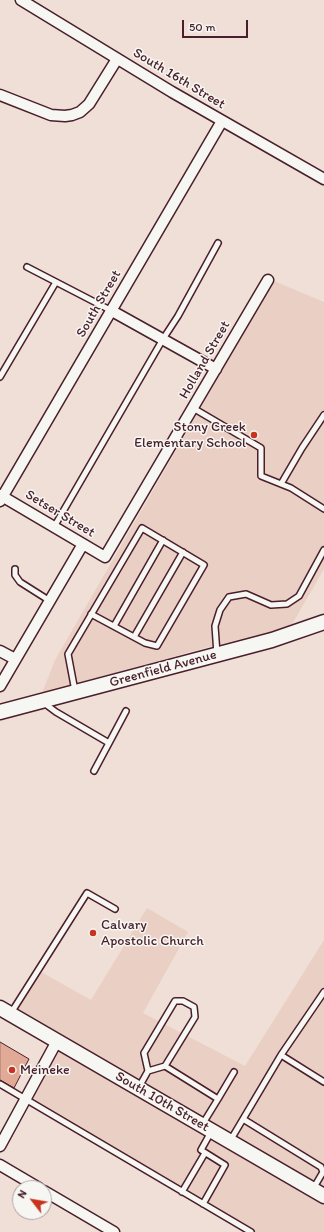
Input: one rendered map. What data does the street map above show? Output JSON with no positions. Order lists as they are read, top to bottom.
{
  "streets": {
    "main road": ["Greenfield Avenue", "South 10th Street"],
    "street": [
      "South 16th Street",
      "South Street",
      "Holland Street",
      "Setser Street"
    ]
  },
  "crossings": [
    ["South 16th Street", "South Street"],
    ["South Street", "Setser Street"],
    ["Holland Street", "Setser Street"]
  ],
  "places": ["Stony Creek Elementary School", "Calvary Apostolic Church", "Meineke"],
  "scale_bar": "50 m",
  "north": "top left"
}
